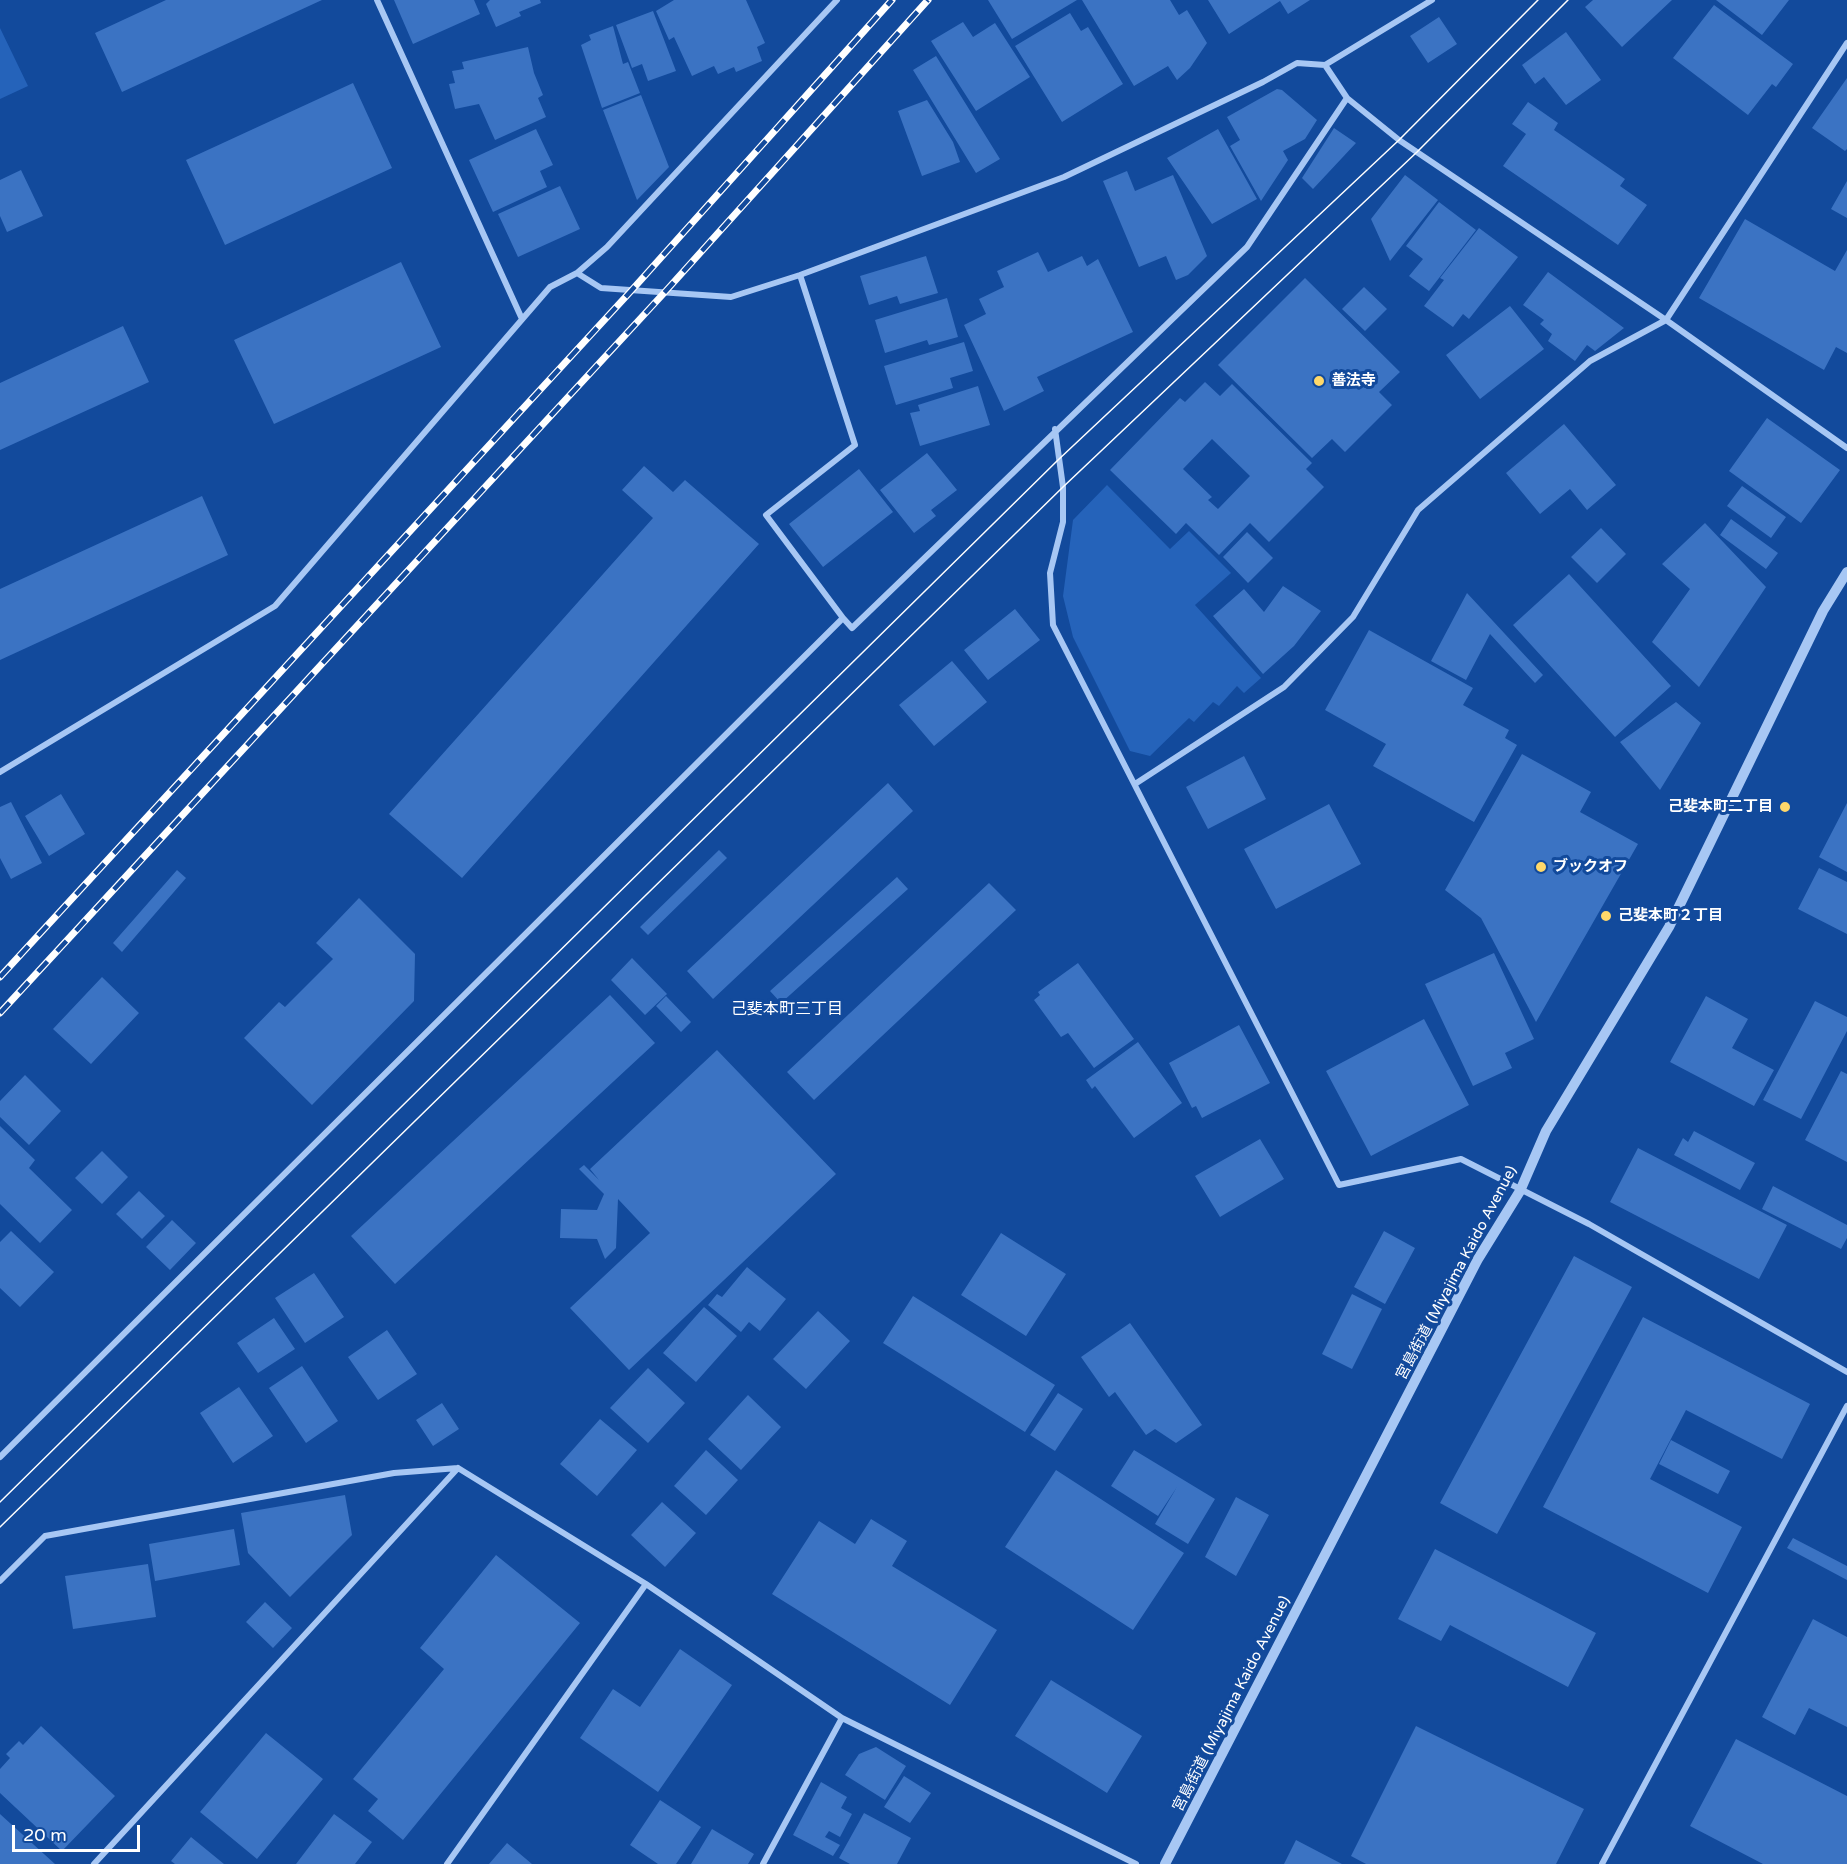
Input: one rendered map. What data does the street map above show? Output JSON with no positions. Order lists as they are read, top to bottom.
{
  "streets": {
    "street": ["宮島街道 (Miyajima Kaido Avenue)"]
  },
  "districts": ["己斐本町三丁目"],
  "places": [
    "善法寺",
    "己斐本町二丁目",
    "ブックオフ",
    "己斐本町２丁目"
  ],
  "scale_bar": "20 m"
}
